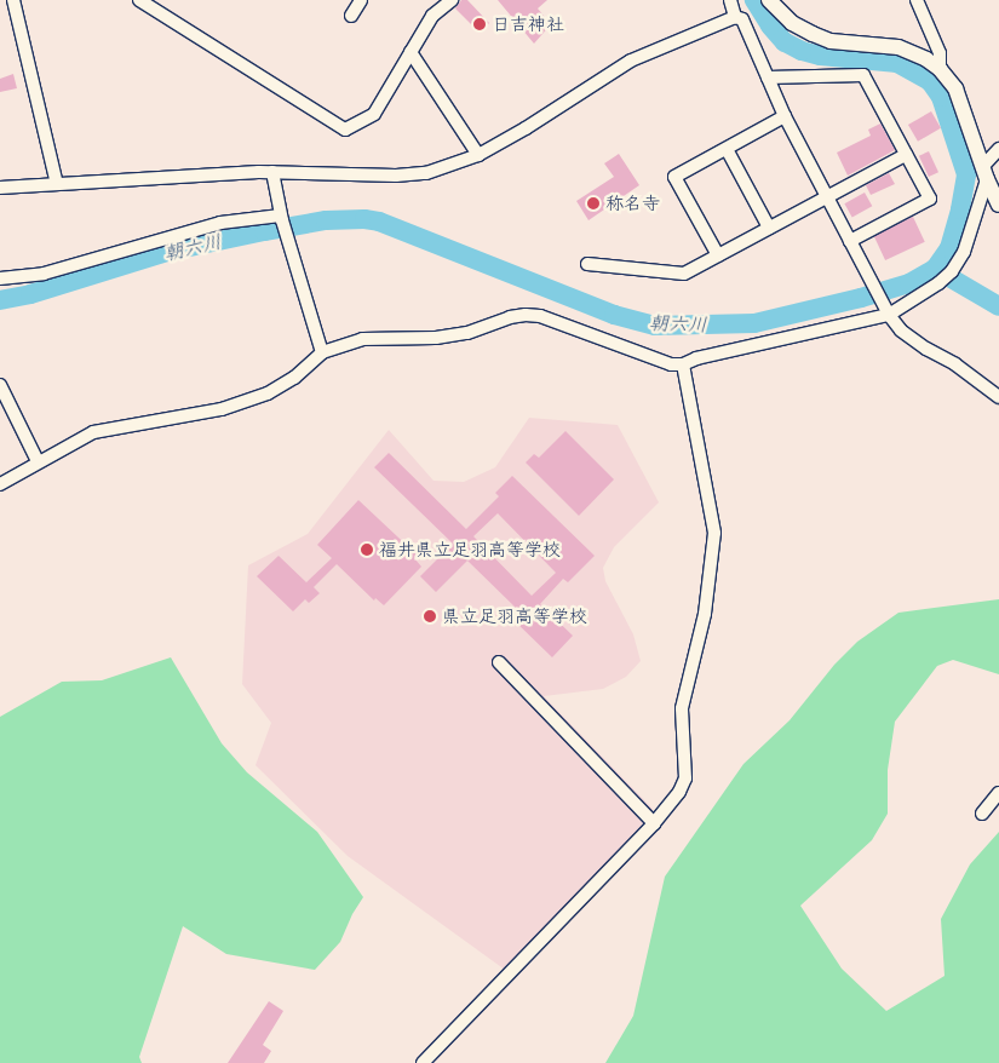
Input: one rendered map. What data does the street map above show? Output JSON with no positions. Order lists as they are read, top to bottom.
{
  "water": ["朝六川"],
  "places": [
    "日吉神社",
    "称名寺",
    "福井県立足羽高等学校",
    "県立足羽高等学校"
  ]
}
